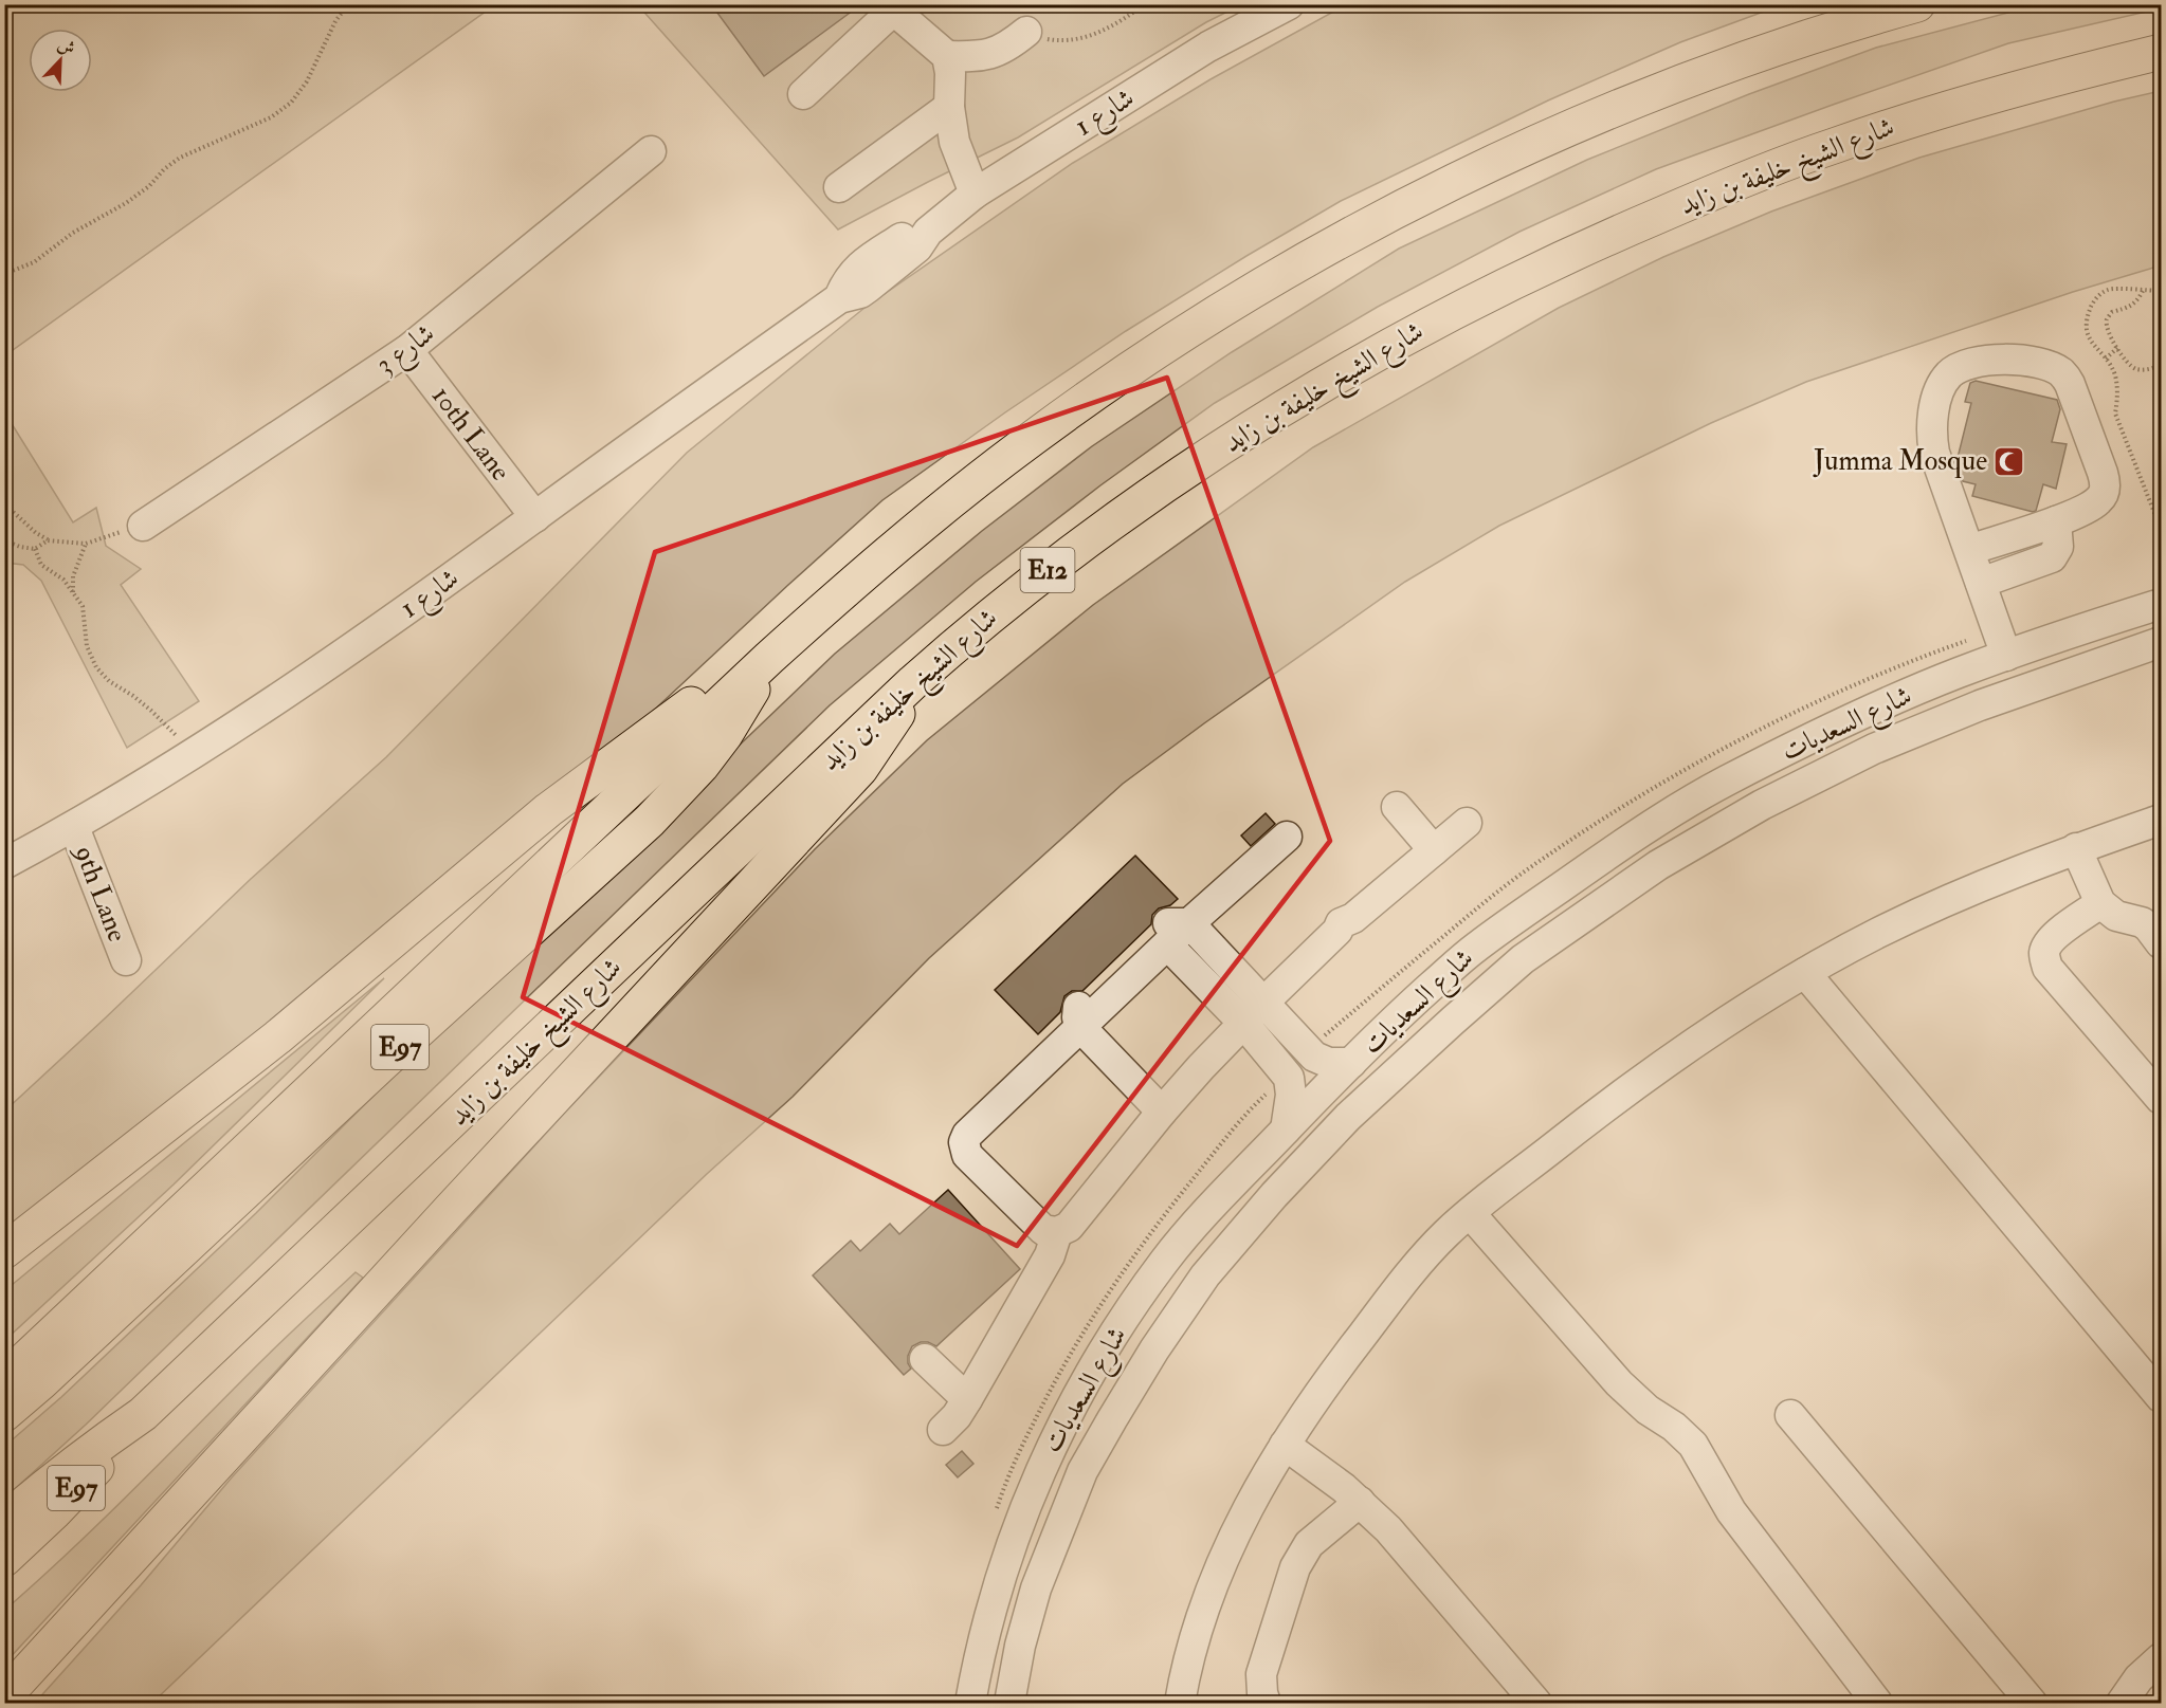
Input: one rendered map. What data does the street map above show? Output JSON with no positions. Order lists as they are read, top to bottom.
{
  "streets": {
    "highway": ["شارع الشيخ خليفة بن زايد", "E12", "E97"],
    "street": [
      "شارع 1",
      "شارع 3",
      "10th Lane",
      "شارع السعديات",
      "9th Lane"
    ]
  },
  "crossings": [
    ["شارع 1", "10th Lane"],
    ["شارع 1", "9th Lane"],
    ["شارع الشيخ خليفة بن زايد", "E97"],
    ["شارع 3", "10th Lane"]
  ],
  "places": {
    "mosque": ["Jumma Mosque"]
  },
  "north": "top right"
}
